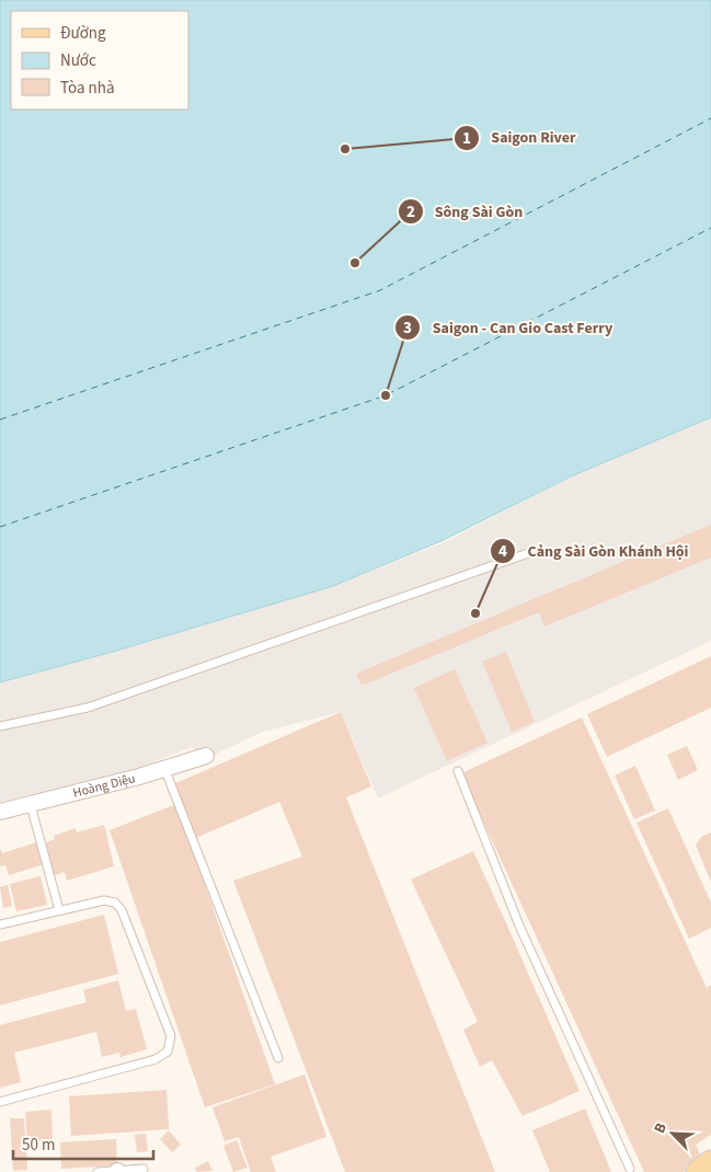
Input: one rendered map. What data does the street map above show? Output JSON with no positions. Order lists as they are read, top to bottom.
{
  "streets": {
    "street": ["Hoàng Diệu"]
  },
  "places": [
    "Saigon River",
    "Sông Sài Gòn",
    "Saigon - Can Gio Cast Ferry",
    "Cảng Sài Gòn Khánh Hội"
  ],
  "legend": ["Đường", "Nước", "Tòa nhà"],
  "scale_bar": "50 m",
  "north": "top left"
}
